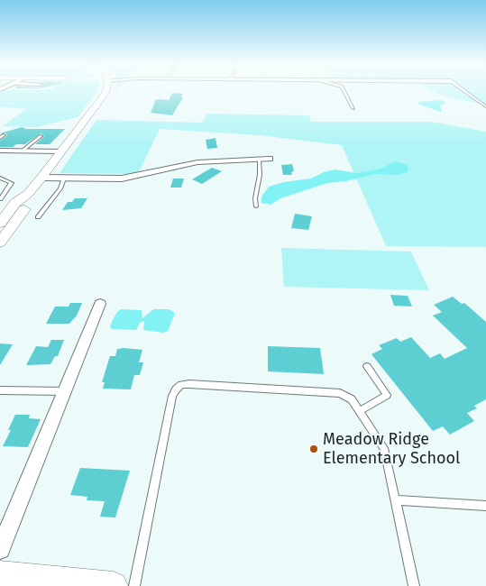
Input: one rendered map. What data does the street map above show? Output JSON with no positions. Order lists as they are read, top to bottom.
{
  "places": ["Meadow Ridge Elementary School"]
}
